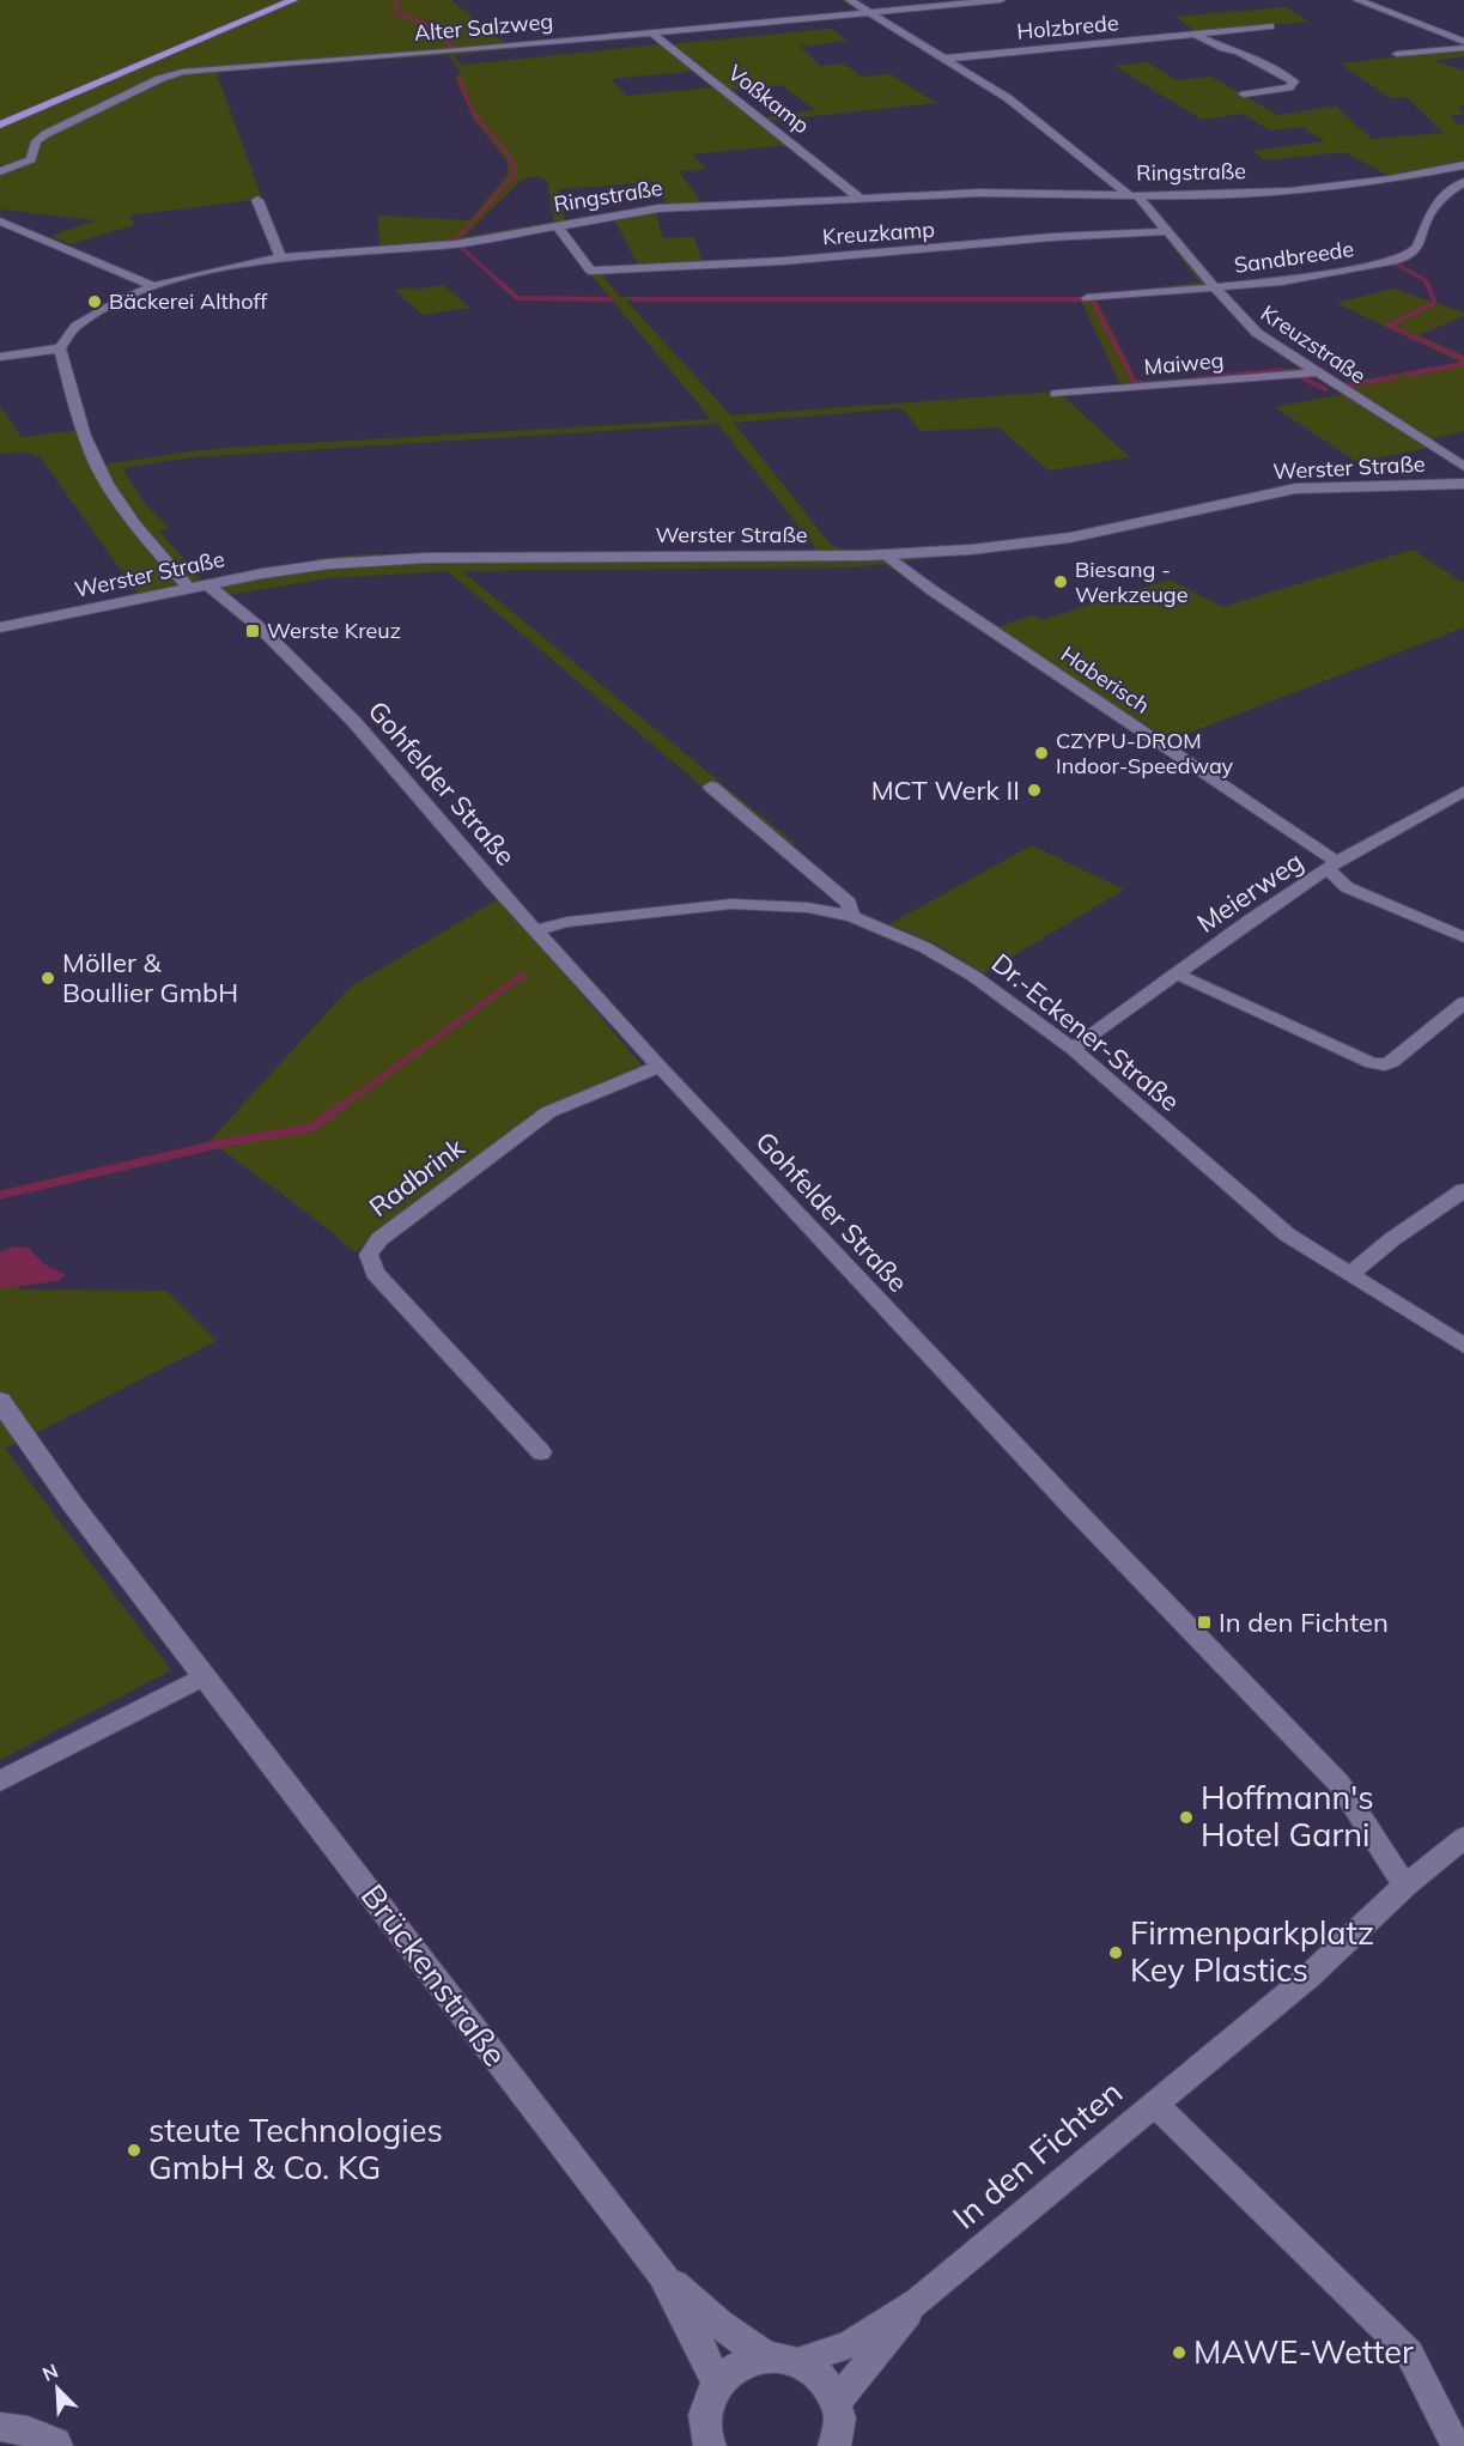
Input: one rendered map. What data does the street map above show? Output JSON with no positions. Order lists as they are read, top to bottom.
{
  "streets": {
    "main road": ["Werster Straße", "Brückenstraße"],
    "street": [
      "Alter Salzweg",
      "Holzbrede",
      "Voßkamp",
      "Ringstraße",
      "Kreuzkamp",
      "Sandbreede",
      "Kreuzstraße",
      "Maiweg",
      "Haberisch",
      "Gohfelder Straße",
      "Meierweg",
      "Dr.-Eckener-Straße",
      "Radbrink",
      "In den Fichten"
    ]
  },
  "crossings": [
    ["Alter Salzweg", "Voßkamp"],
    ["Alter Salzweg", "Kreuzstraße"],
    ["Holzbrede", "Kreuzstraße"],
    ["Voßkamp", "Ringstraße"],
    ["Ringstraße", "Kreuzkamp"],
    ["Ringstraße", "Kreuzstraße"],
    ["Kreuzkamp", "Kreuzstraße"],
    ["Sandbreede", "Kreuzstraße"],
    ["Kreuzstraße", "Maiweg"],
    ["Werster Straße", "Haberisch"],
    ["Werster Straße", "Gohfelder Straße"],
    ["Haberisch", "Meierweg"],
    ["Gohfelder Straße", "Dr.-Eckener-Straße"],
    ["Gohfelder Straße", "Radbrink"],
    ["Gohfelder Straße", "In den Fichten"],
    ["Meierweg", "Dr.-Eckener-Straße"]
  ],
  "places": {
    "other": [
      "Bäckerei Althoff",
      "Biesang - Werkzeuge",
      "CZYPU-DROM Indoor-Speedway",
      "MCT Werk II",
      "Möller & Boullier GmbH",
      "Hoffmann's Hotel Garni",
      "Firmenparkplatz Key Plastics",
      "steute Technologies GmbH & Co. KG",
      "MAWE-Wetter"
    ],
    "transit": ["Werste Kreuz", "In den Fichten"]
  },
  "north": "top left"
}
